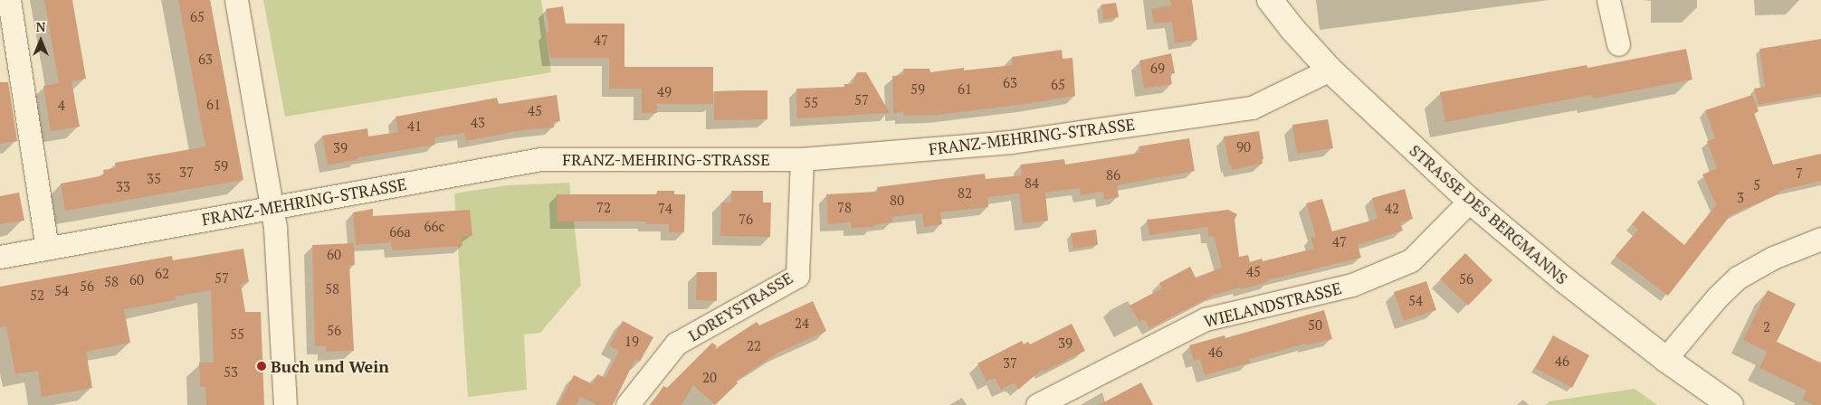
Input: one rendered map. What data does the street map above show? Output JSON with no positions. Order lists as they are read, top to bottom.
{
  "streets": {
    "main road": ["STRASSE DES BERGMANNS"],
    "street": ["FRANZ-MEHRING-STRASSE", "WIELANDSTRASSE", "LOREYSTRASSE"]
  },
  "crossings": [
    ["FRANZ-MEHRING-STRASSE", "STRASSE DES BERGMANNS"],
    ["FRANZ-MEHRING-STRASSE", "LOREYSTRASSE"],
    ["STRASSE DES BERGMANNS", "WIELANDSTRASSE"]
  ],
  "places": ["Buch und Wein"],
  "house_numbers": [
    "65",
    "47",
    "63",
    "69",
    "63",
    "65",
    "59",
    "61",
    "49",
    "57",
    "55",
    "61",
    "4",
    "45",
    "43",
    "41",
    "90",
    "39",
    "59",
    "37",
    "7",
    "86",
    "35",
    "84",
    "5",
    "33",
    "82",
    "3",
    "80",
    "72",
    "78",
    "74",
    "42",
    "76",
    "66c",
    "66a",
    "47",
    "60",
    "45",
    "62",
    "57",
    "56",
    "60",
    "58",
    "56",
    "58",
    "54",
    "52",
    "54",
    "24",
    "50",
    "2",
    "56",
    "55",
    "19",
    "39",
    "22",
    "46",
    "46",
    "37",
    "53",
    "20"
  ],
  "north": "top"
}
